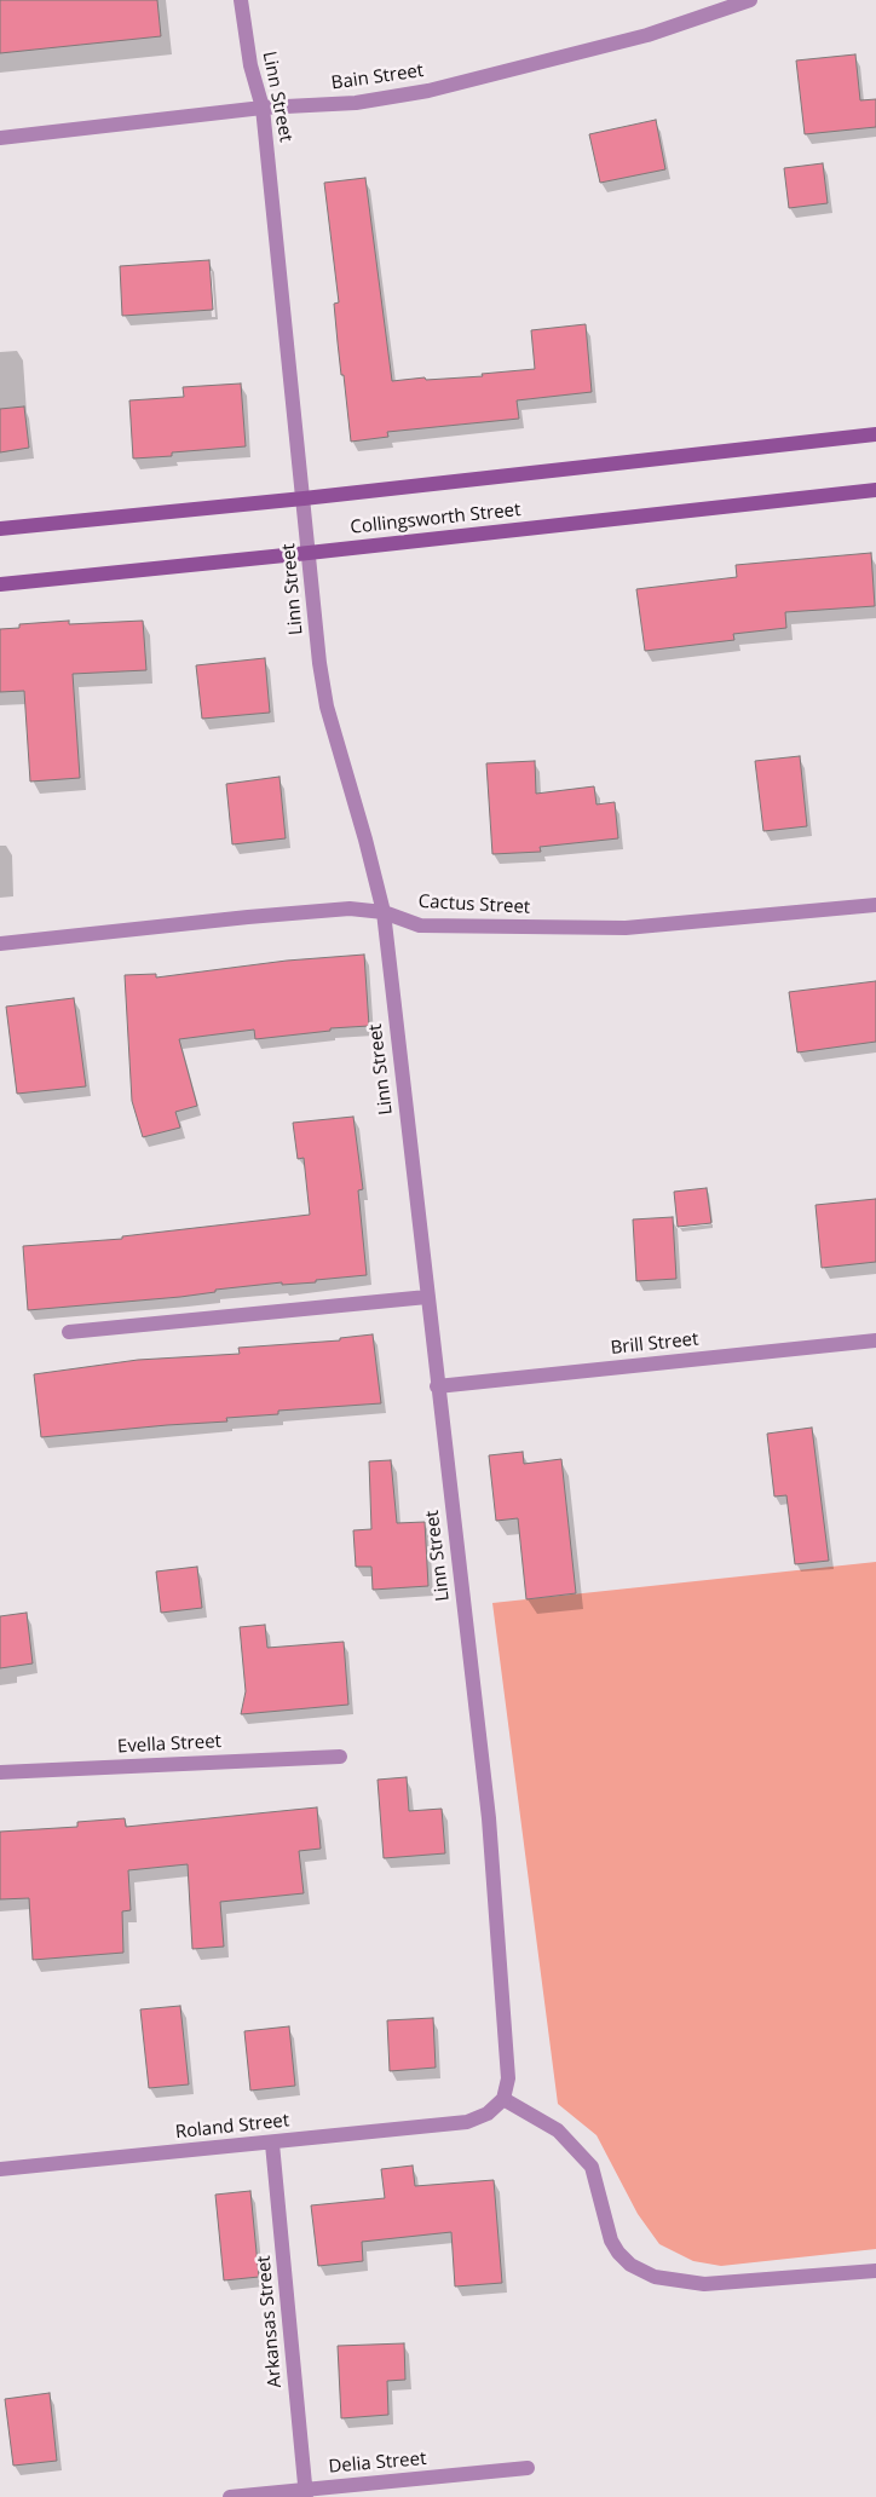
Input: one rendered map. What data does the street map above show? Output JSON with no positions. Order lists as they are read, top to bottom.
{
  "streets": {
    "main road": ["Collingsworth Street"],
    "street": [
      "Bain Street",
      "Linn Street",
      "Cactus Street",
      "Brill Street",
      "Evella Street",
      "Roland Street",
      "Arkansas Street",
      "Delia Street"
    ]
  },
  "crossings": [
    ["Bain Street", "Linn Street"],
    ["Linn Street", "Collingsworth Street"],
    ["Linn Street", "Cactus Street"],
    ["Linn Street", "Brill Street"],
    ["Linn Street", "Roland Street"],
    ["Roland Street", "Arkansas Street"],
    ["Arkansas Street", "Delia Street"]
  ]
}
